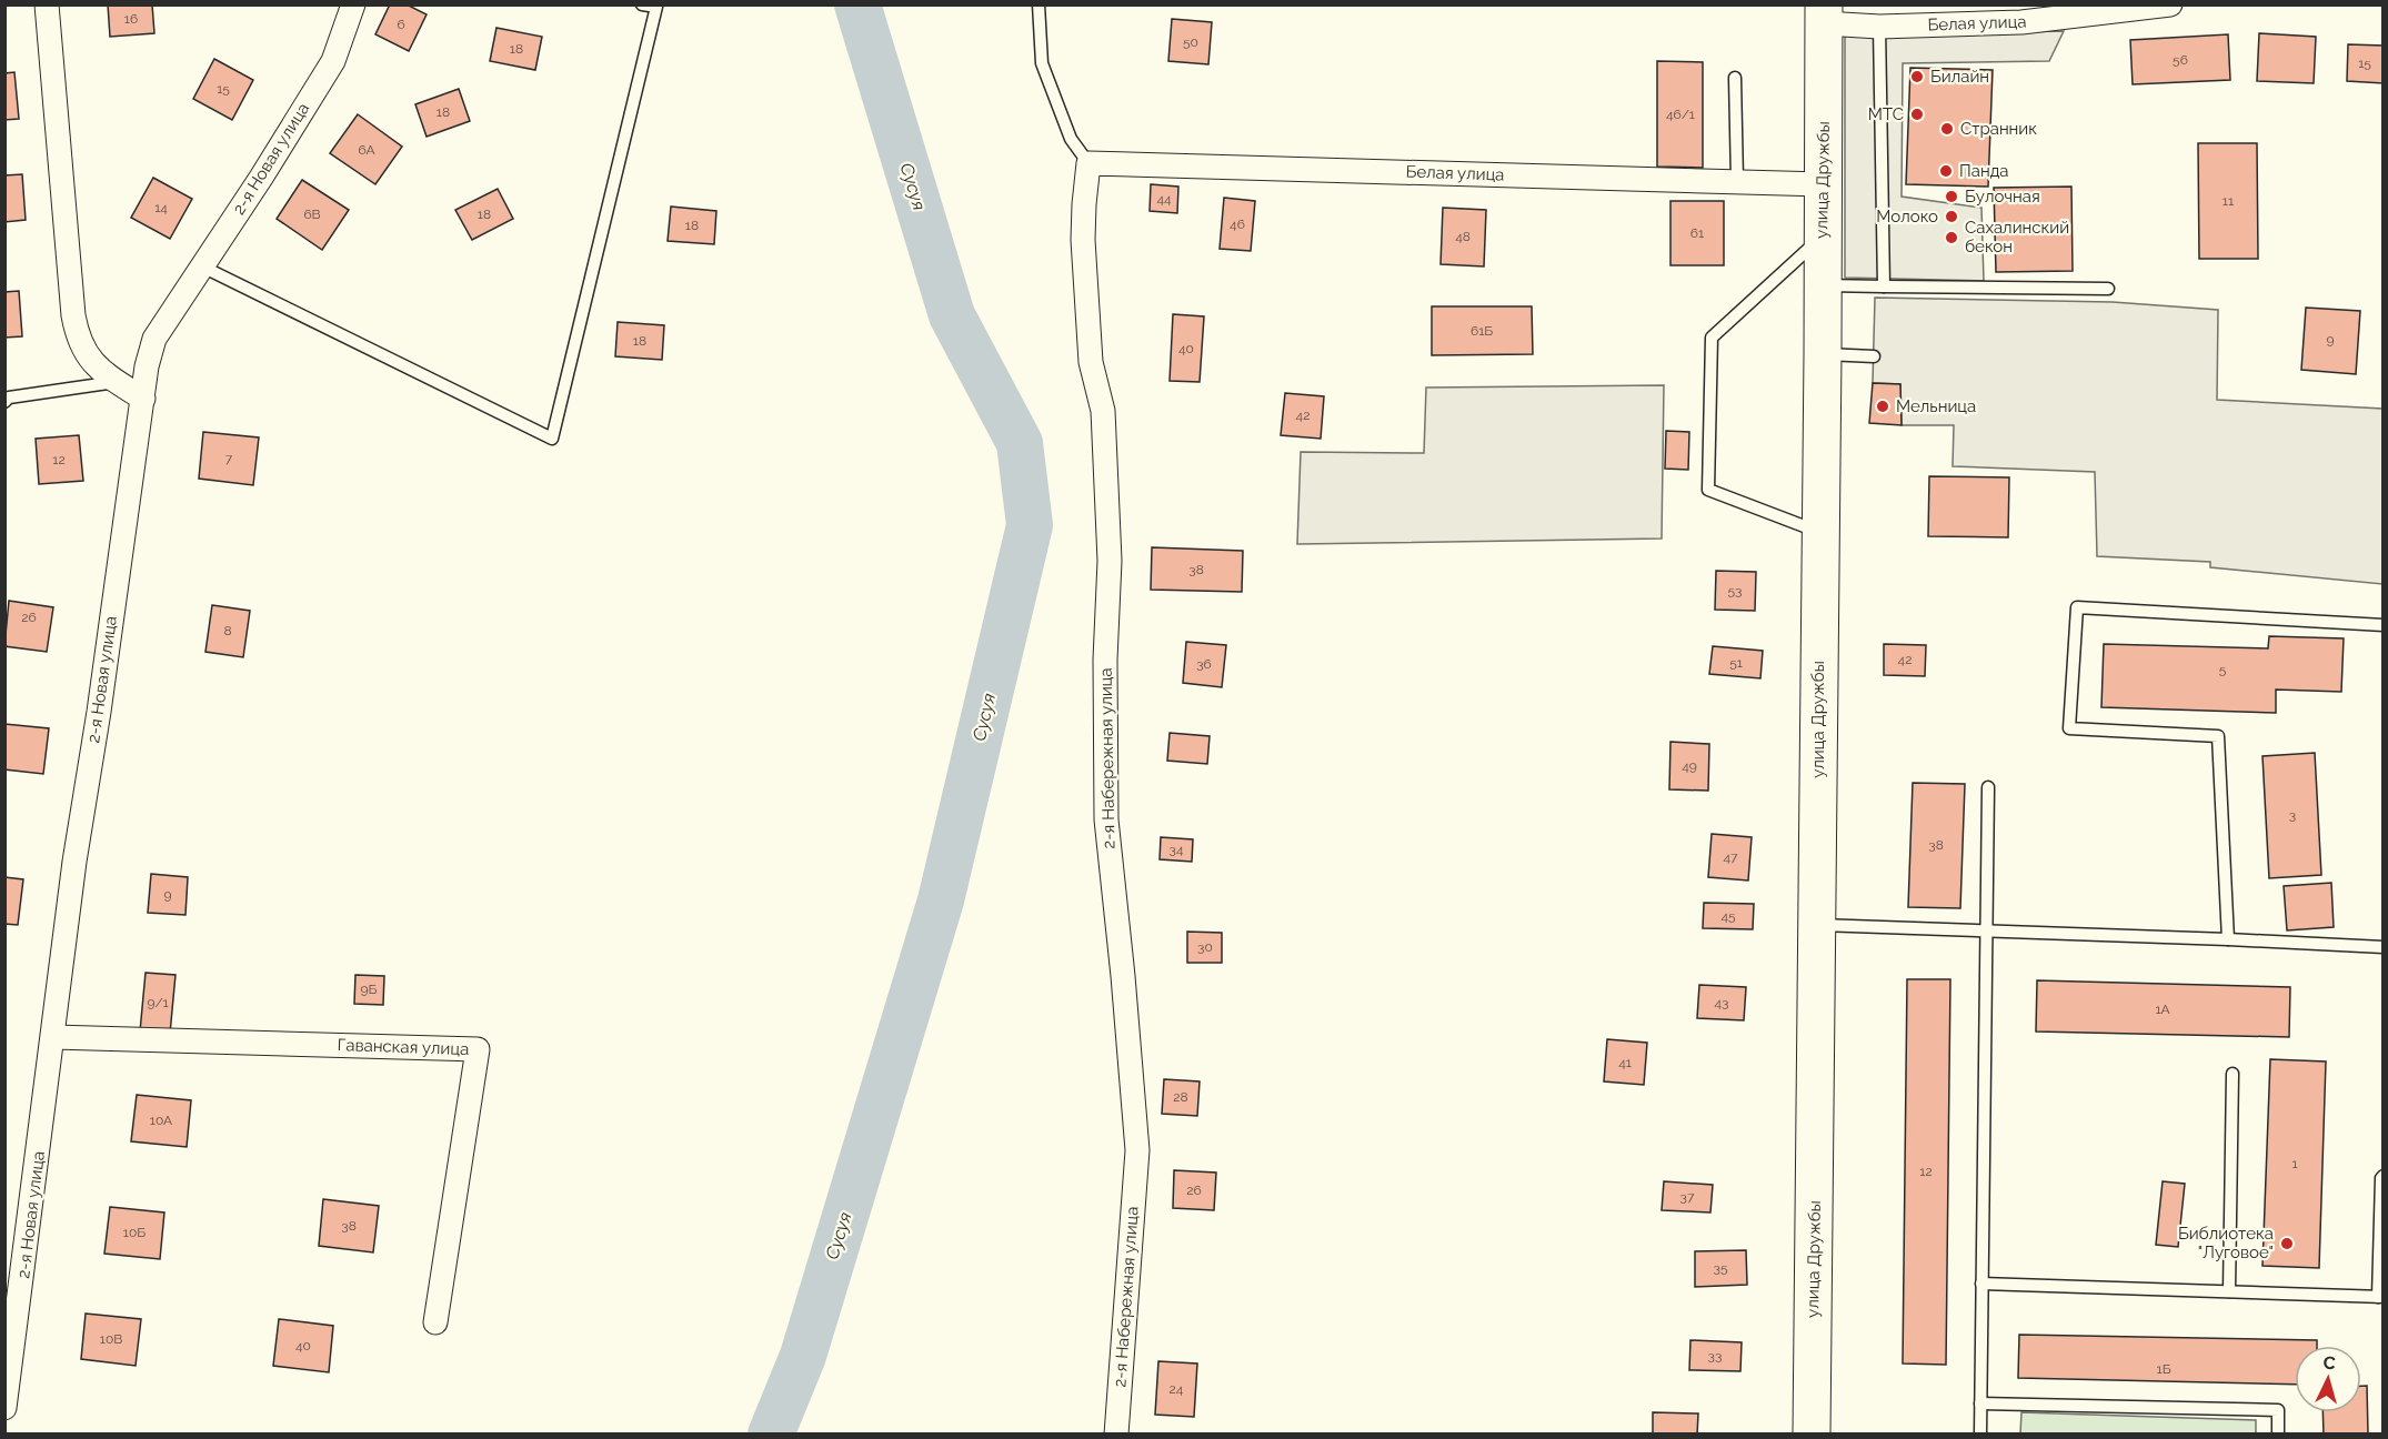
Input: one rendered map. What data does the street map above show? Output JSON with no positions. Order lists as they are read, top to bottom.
{
  "streets": {
    "main road": ["улица Дружбы"],
    "street": [
      "Белая улица",
      "2-я Новая улица",
      "2-я Набережная улица",
      "Гаванская улица"
    ]
  },
  "crossings": [
    ["Белая улица", "улица Дружбы"],
    ["Белая улица", "2-я Набережная улица"],
    ["2-я Новая улица", "Гаванская улица"]
  ],
  "water": ["Сусуя"],
  "places": [
    "Билайн",
    "МТС",
    "Странник",
    "Панда",
    "Булочная",
    "Молоко",
    "Сахалинский бекон",
    "Мельница",
    "Библиотека \"Луговое\""
  ],
  "house_numbers": [
    "16",
    "6",
    "50",
    "18",
    "56",
    "15",
    "15",
    "18",
    "46/1",
    "6А",
    "44",
    "11",
    "14",
    "6В",
    "18",
    "46",
    "18",
    "61",
    "48",
    "61Б",
    "9",
    "18",
    "40",
    "42",
    "7",
    "12",
    "38",
    "53",
    "26",
    "8",
    "42",
    "51",
    "36",
    "5",
    "49",
    "3",
    "38",
    "34",
    "47",
    "9",
    "45",
    "30",
    "9Б",
    "9/1",
    "43",
    "1А",
    "41",
    "28",
    "10А",
    "1",
    "12",
    "26",
    "37",
    "38",
    "10Б",
    "35",
    "10В",
    "40",
    "33",
    "1Б",
    "24"
  ],
  "north": "top"
}
